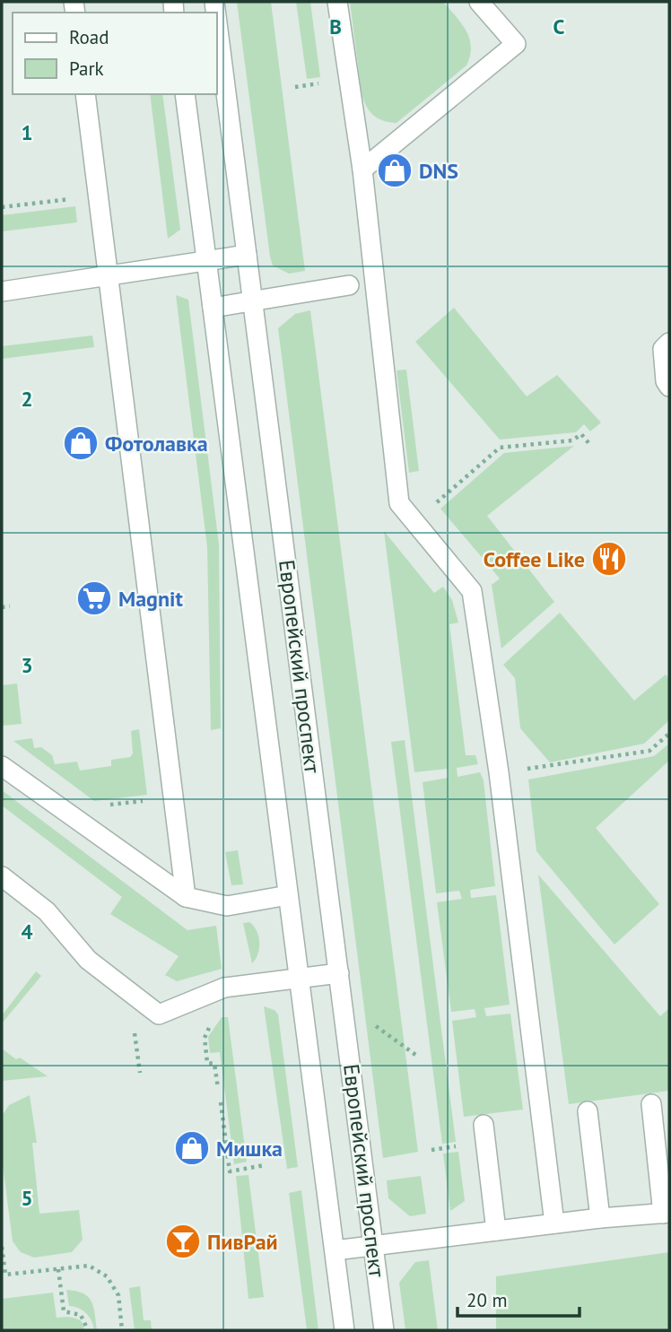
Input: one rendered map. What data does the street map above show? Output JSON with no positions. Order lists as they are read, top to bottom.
{
  "streets": {
    "street": ["Европейский проспект"]
  },
  "places": {
    "shop": ["DNS", "Фотолавка", "Мишка"],
    "restaurant": ["Coffee Like"],
    "supermarket": ["Magnit"],
    "bar": ["ПивРай"]
  },
  "legend": ["Road", "Park"],
  "scale_bar": "20 m",
  "grid": {
    "columns": ["B", "C"],
    "rows": [
      "1",
      "2",
      "3",
      "4",
      "5"
    ]
  }
}
